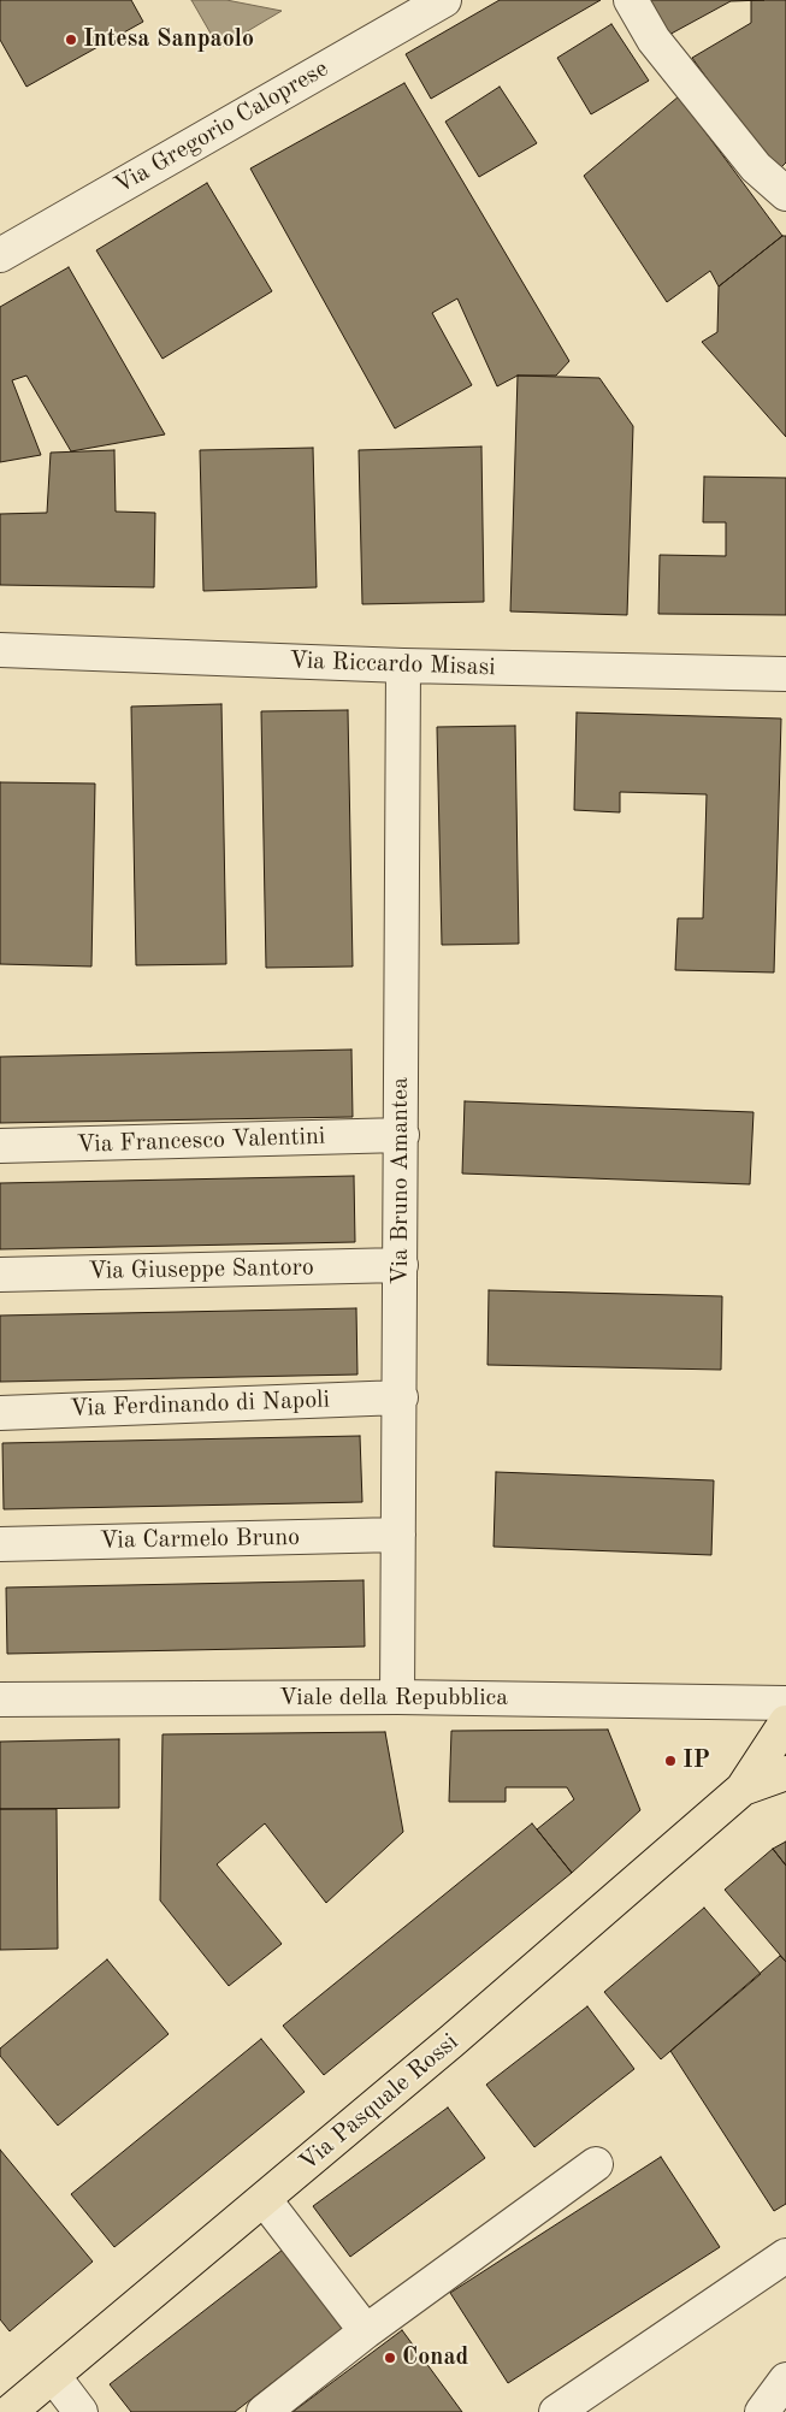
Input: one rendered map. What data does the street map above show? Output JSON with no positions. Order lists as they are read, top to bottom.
{
  "streets": {
    "main road": ["Via Pasquale Rossi"],
    "street": [
      "Via Gregorio Caloprese",
      "Via Riccardo Misasi",
      "Via Francesco Valentini",
      "Via Bruno Amantea",
      "Via Giuseppe Santoro",
      "Via Ferdinando di Napoli",
      "Via Carmelo Bruno",
      "Viale della Repubblica"
    ]
  },
  "crossings": [
    ["Via Riccardo Misasi", "Via Bruno Amantea"],
    ["Via Francesco Valentini", "Via Bruno Amantea"],
    ["Via Bruno Amantea", "Via Giuseppe Santoro"],
    ["Via Bruno Amantea", "Via Ferdinando di Napoli"],
    ["Via Bruno Amantea", "Via Carmelo Bruno"],
    ["Via Bruno Amantea", "Viale della Repubblica"]
  ],
  "places": ["Intesa Sanpaolo", "IP", "Conad"]
}
